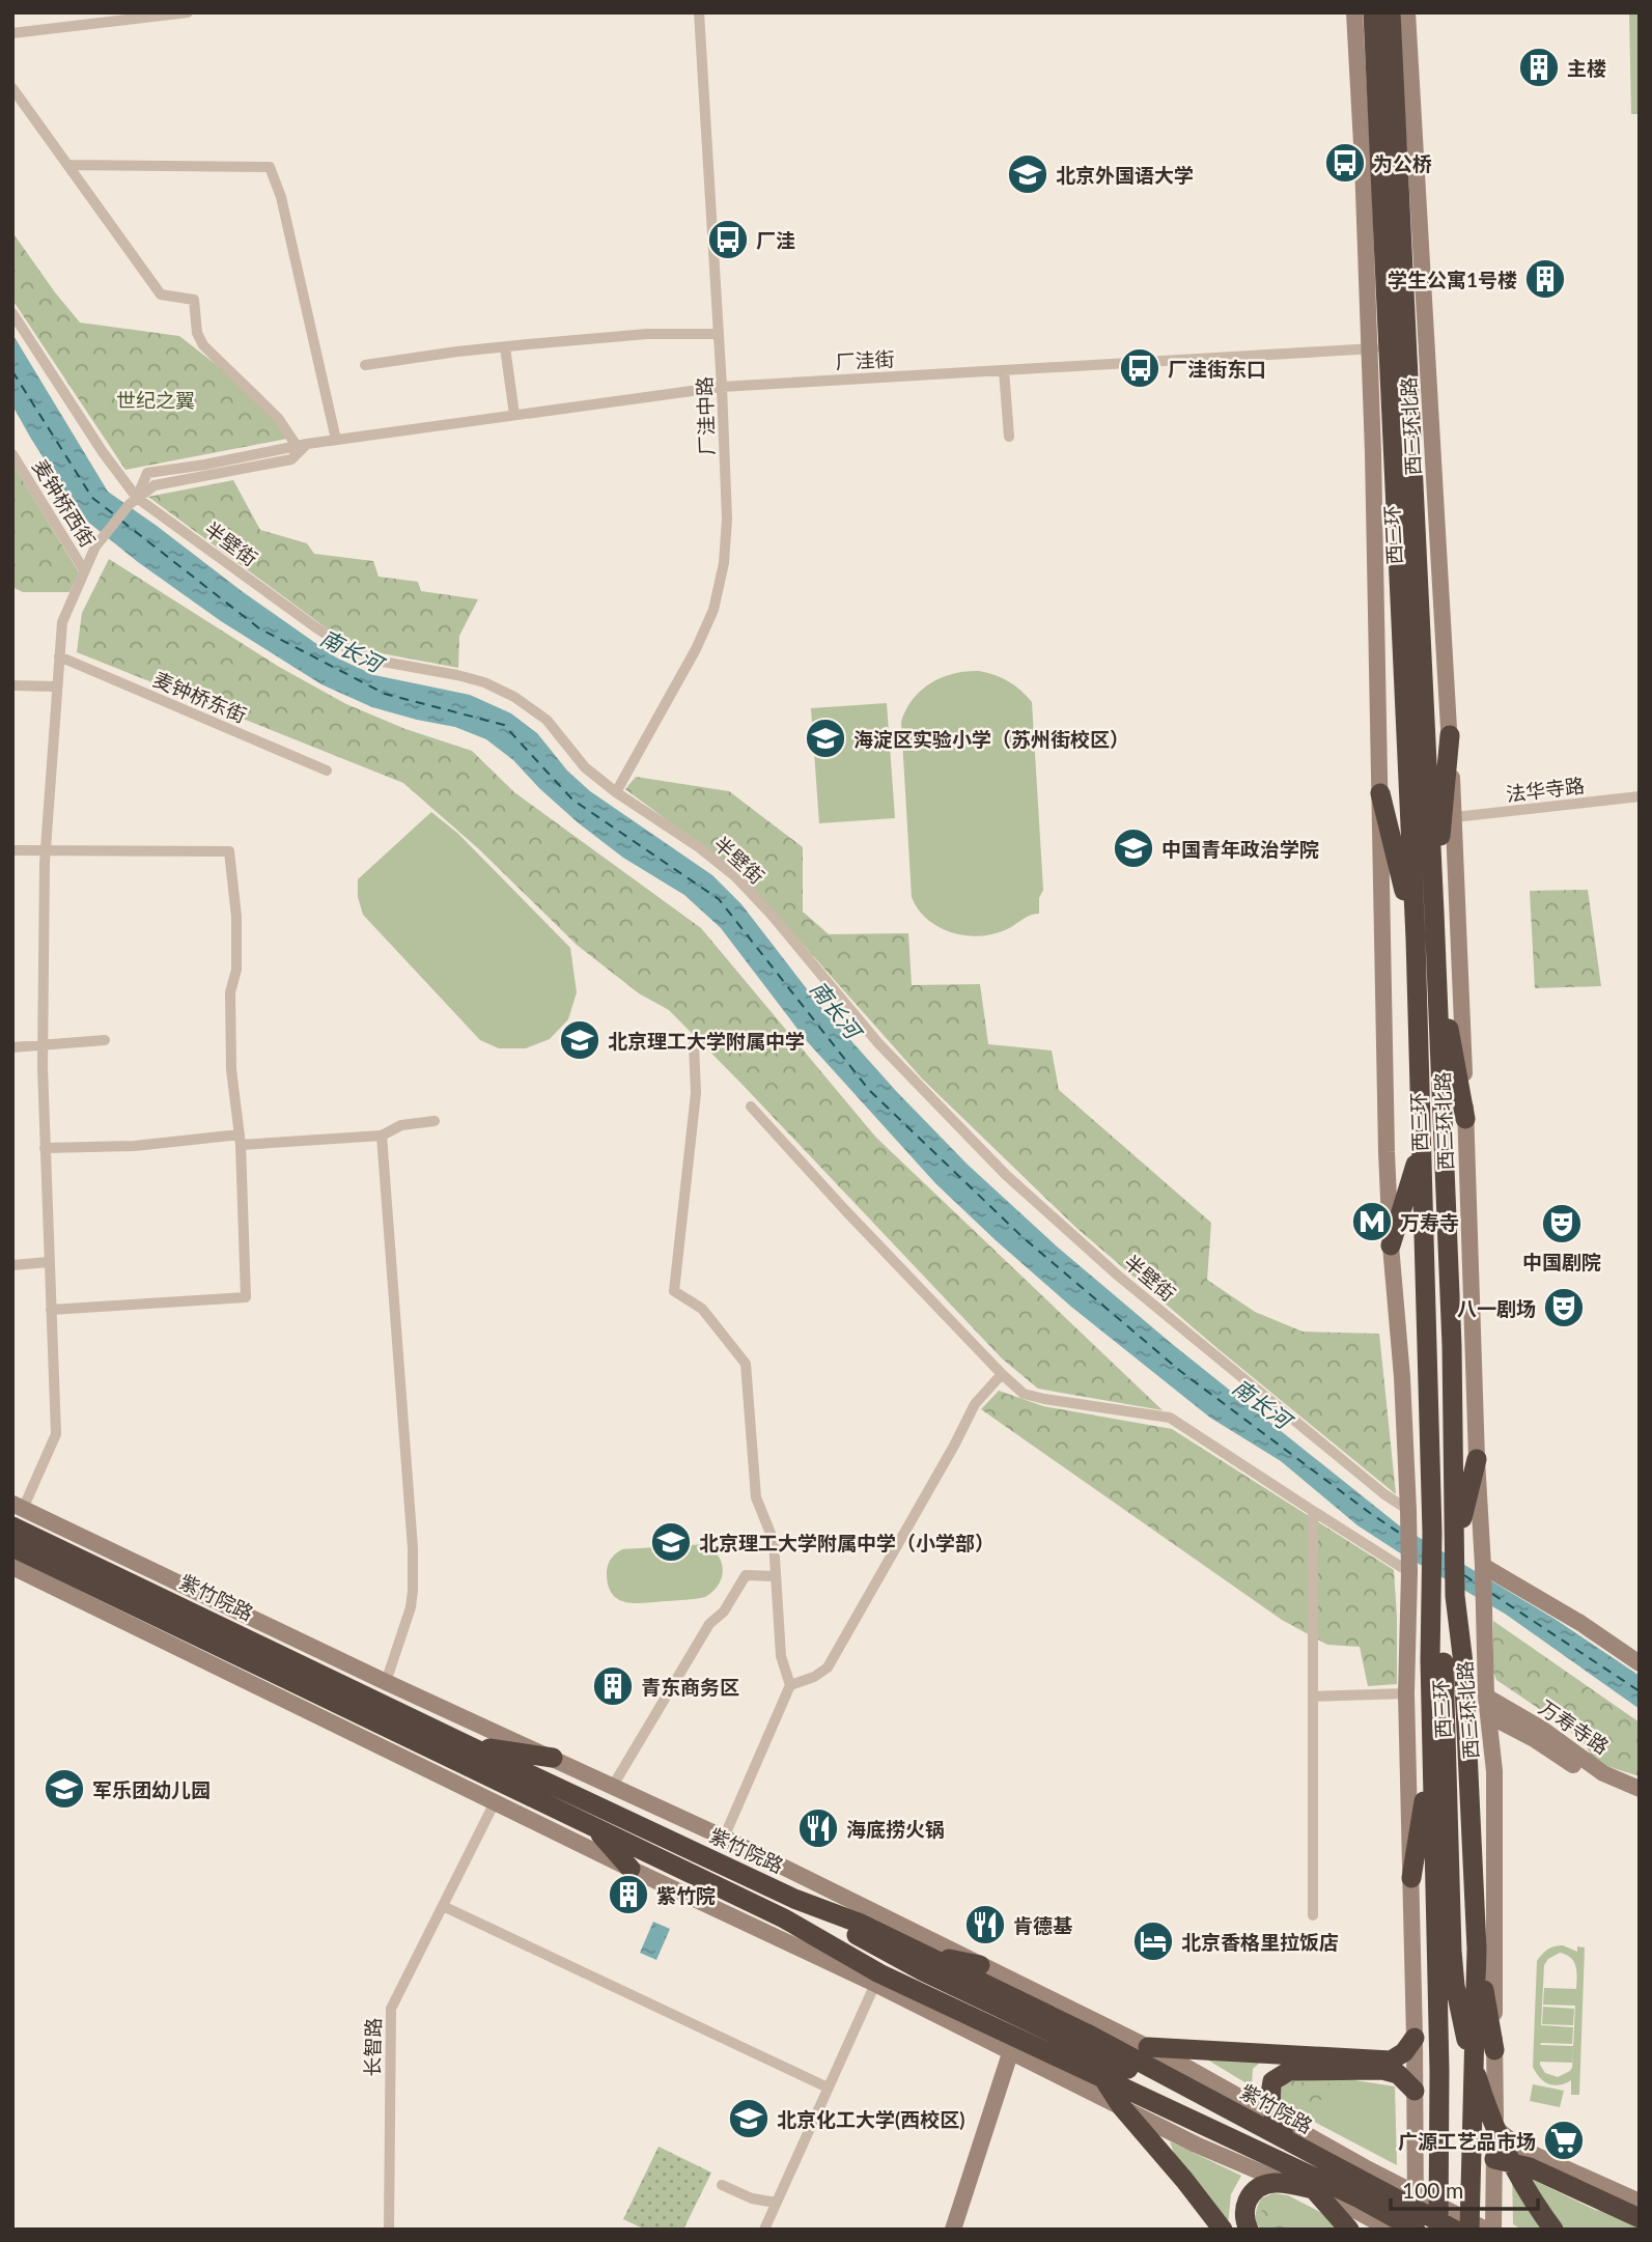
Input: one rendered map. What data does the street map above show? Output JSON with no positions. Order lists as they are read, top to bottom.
{
  "streets": {
    "highway": ["西三环", "紫竹院路"],
    "street": [
      "厂洼街",
      "厂洼中路",
      "西三环北路",
      "麦钟桥西街",
      "半壁街",
      "麦钟桥东街",
      "法华寺路",
      "万寿寺路",
      "长智路"
    ]
  },
  "crossings": [
    ["厂洼街", "厂洼中路"],
    ["厂洼街", "西三环北路"],
    ["厂洼街", "半壁街"],
    ["厂洼中路", "半壁街"],
    ["西三环北路", "半壁街"],
    ["西三环北路", "法华寺路"],
    ["西三环北路", "紫竹院路"],
    ["西三环北路", "万寿寺路"]
  ],
  "water": ["南长河"],
  "parks": ["世纪之翼"],
  "places": {
    "building": [
      "主楼",
      "学生公寓1号楼",
      "青东商务区",
      "紫竹院"
    ],
    "bus stop": ["为公桥", "厂洼", "厂洼街东口"],
    "school or university": [
      "北京外国语大学",
      "海淀区实验小学（苏州街校区）",
      "中国青年政治学院",
      "北京理工大学附属中学",
      "北京理工大学附属中学（小学部）",
      "军乐团幼儿园",
      "北京化工大学(西校区)"
    ],
    "metro station": ["万寿寺"],
    "theatre": ["中国剧院", "八一剧场"],
    "restaurant": ["海底捞火锅", "肯德基"],
    "hotel": ["北京香格里拉饭店"],
    "supermarket": ["广源工艺品市场"]
  },
  "scale_bar": "100 m"
}
